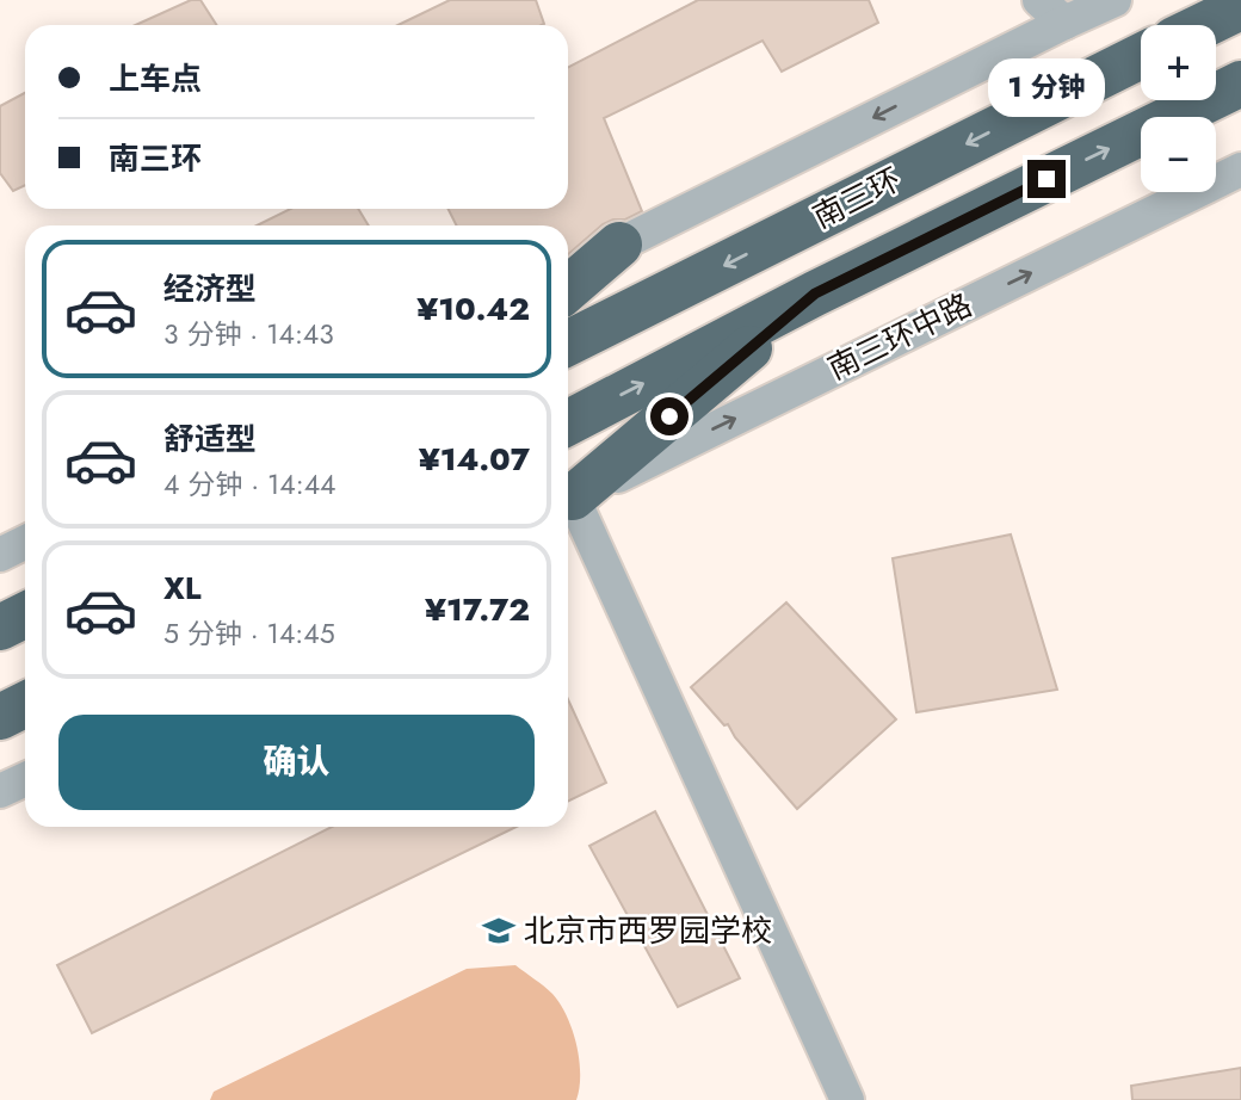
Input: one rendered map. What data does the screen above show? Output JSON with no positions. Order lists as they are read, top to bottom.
{
  "streets": {
    "highway": ["南三环"],
    "street": ["南三环中路"]
  },
  "places": {
    "school or university": ["北京市西罗园学校"]
  },
  "page": {
    "map_buttons": ["+", "−"],
    "banner": ["上车点", "南三环"],
    "bubble": "1 分钟",
    "list": [
      {
        "name": "经济型",
        "note": "3 分钟 · 14:43",
        "value": "¥10.42"
      },
      {
        "name": "舒适型",
        "note": "4 分钟 · 14:44",
        "value": "¥14.07"
      },
      {
        "name": "XL",
        "note": "5 分钟 · 14:45",
        "value": "¥17.72"
      }
    ],
    "buttons": "确认"
  }
}
